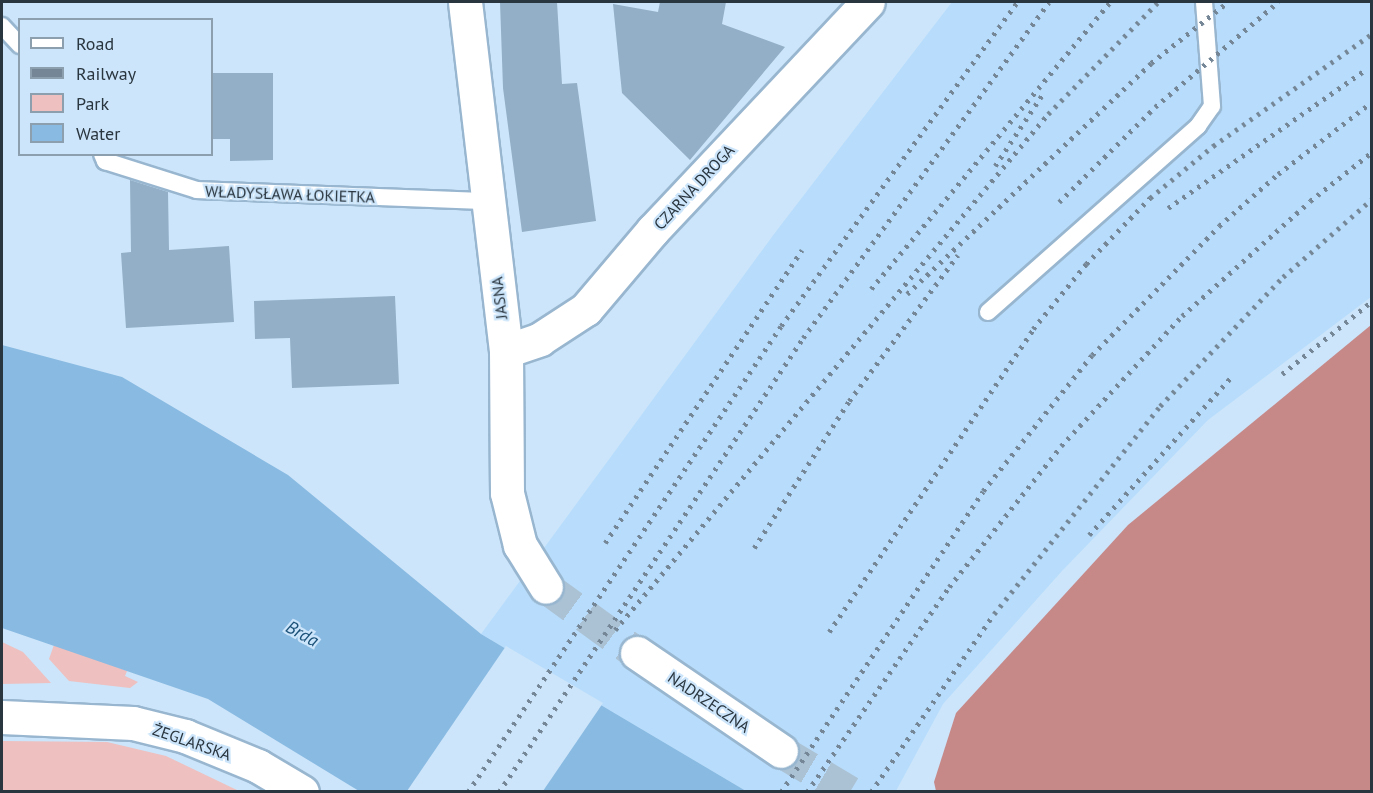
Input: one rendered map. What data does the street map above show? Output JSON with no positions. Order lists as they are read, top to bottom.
{
  "streets": {
    "street": [
      "CZARNA DROGA",
      "JASNA",
      "NADRZECZNA",
      "ŻEGLARSKA"
    ],
    "lane": ["WŁADYSŁAWA ŁOKIETKA"]
  },
  "crossings": [
    ["CZARNA DROGA", "JASNA"],
    ["WŁADYSŁAWA ŁOKIETKA", "JASNA"]
  ],
  "water": ["Brda"],
  "legend": [
    "Road",
    "Railway",
    "Park",
    "Water"
  ]
}
